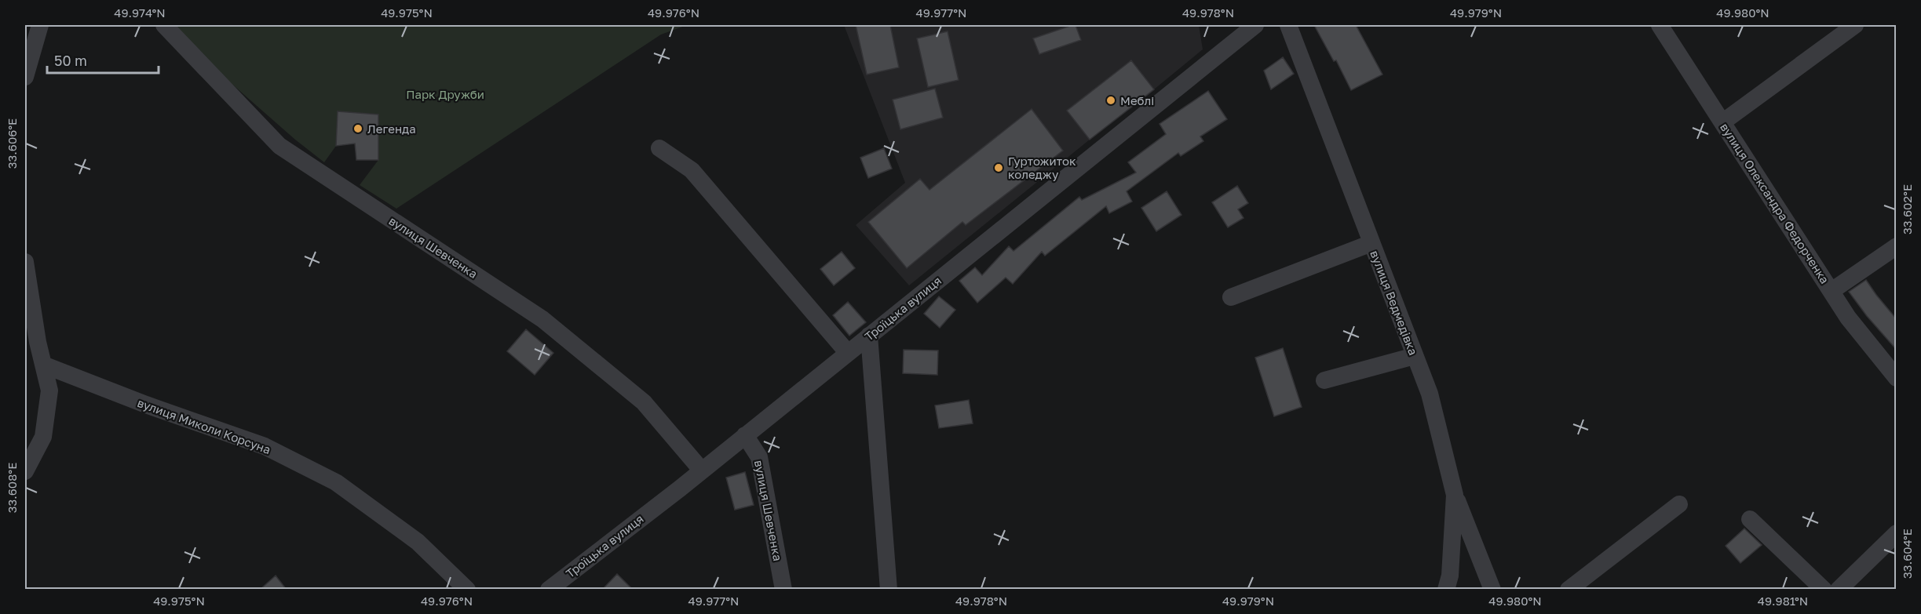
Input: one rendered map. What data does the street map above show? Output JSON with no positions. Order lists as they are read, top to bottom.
{
  "streets": {
    "street": [
      "вулиця Олександра Федорченка",
      "вулиця Шевченка",
      "вулиця Ведмедівка",
      "Троїцька вулиця",
      "вулиця Миколи Корсуна"
    ]
  },
  "crossings": [
    ["вулиця Шевченка", "Троїцька вулиця"]
  ],
  "parks": ["Парк Дружби"],
  "places": ["Меблі", "Легенда", "Гуртожиток коледжу"],
  "scale_bar": "50 m",
  "coordinates": [
    "49.974°N",
    "49.975°N",
    "49.976°N",
    "49.977°N",
    "49.978°N",
    "49.979°N",
    "49.980°N",
    "33.606°E",
    "33.602°E",
    "33.608°E",
    "33.604°E",
    "49.981°N"
  ]
}
